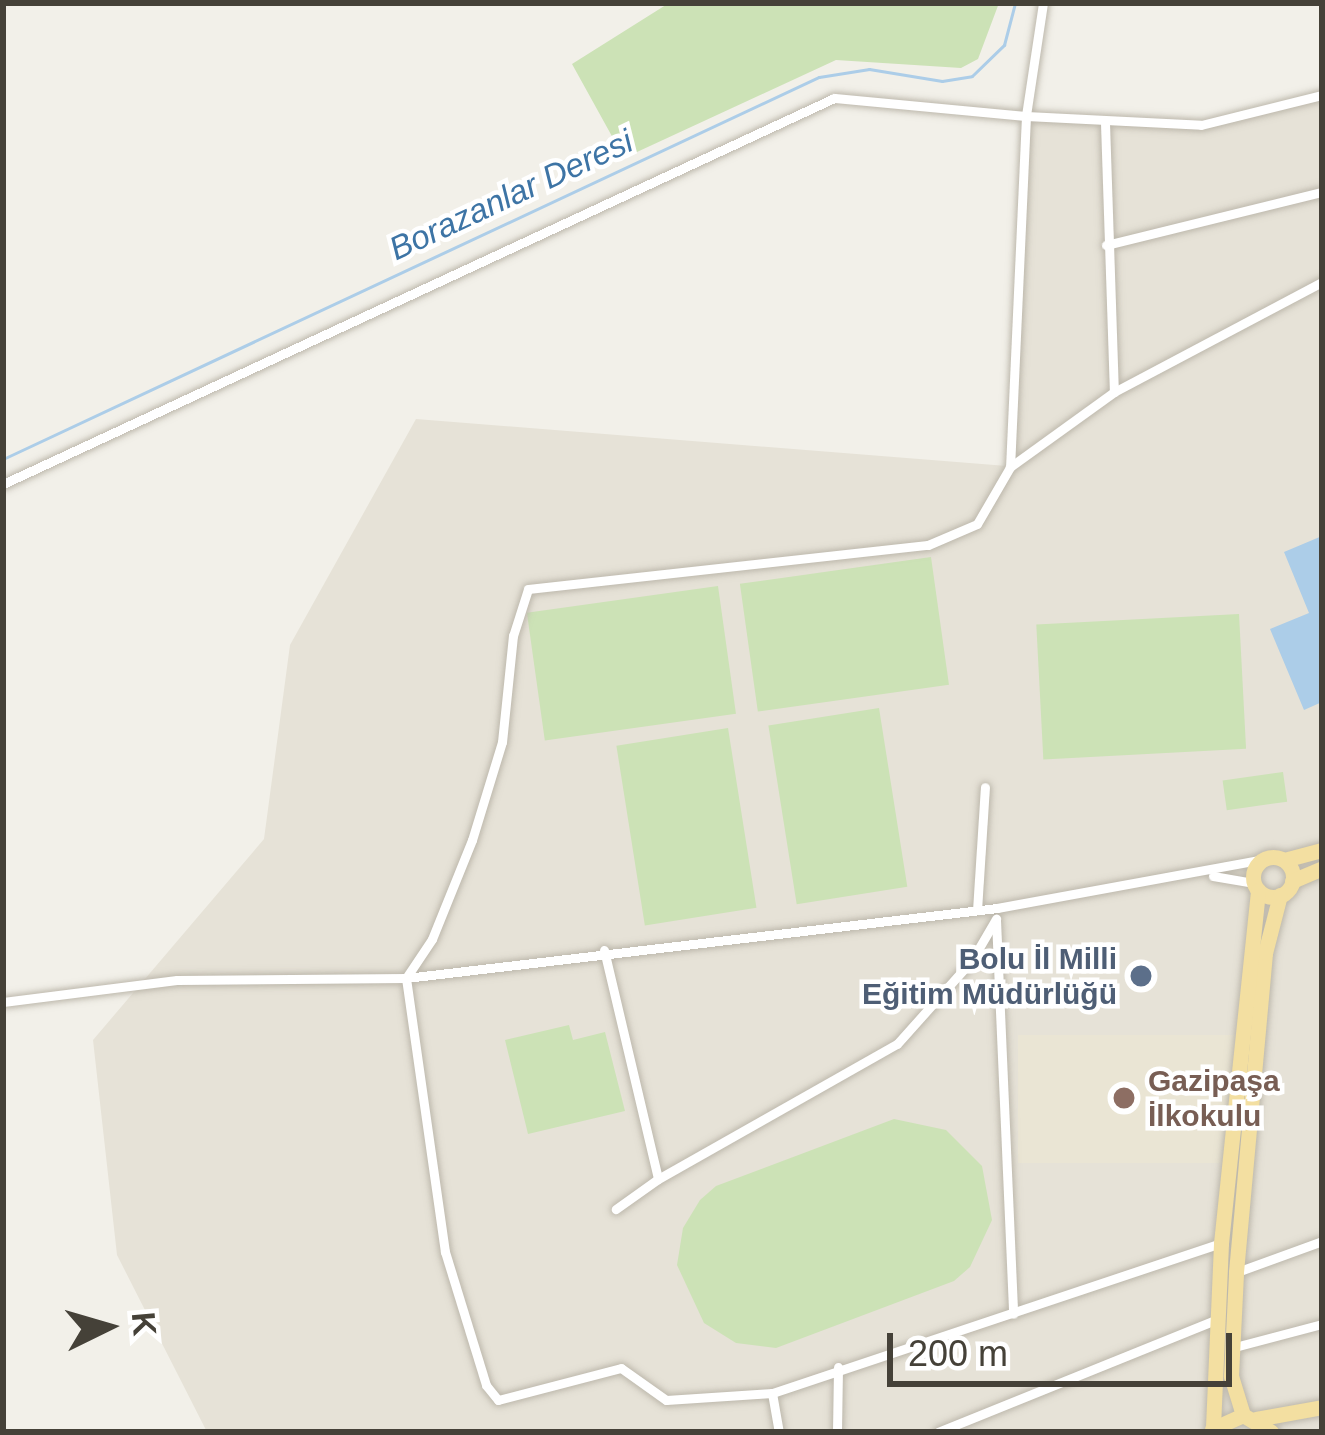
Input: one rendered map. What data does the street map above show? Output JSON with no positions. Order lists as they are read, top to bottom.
{
  "water": ["Borazanlar Deresi"],
  "places": ["Bolu İl Milli Eğitim Müdürlüğü", "Gazipaşa İlkokulu"],
  "scale_bar": "200 m",
  "north": "right"
}
